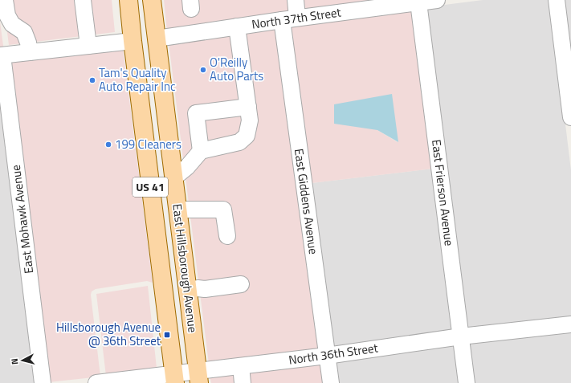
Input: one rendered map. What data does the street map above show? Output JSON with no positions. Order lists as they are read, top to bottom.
{
  "streets": {
    "main road": ["US 41", "East Hillsborough Avenue"],
    "street": [
      "North 37th Street",
      "East Frierson Avenue",
      "East Giddens Avenue",
      "East Mohawk Avenue",
      "North 36th Street"
    ]
  },
  "crossings": [
    ["North 37th Street", "East Frierson Avenue"],
    ["North 37th Street", "East Giddens Avenue"],
    ["North 37th Street", "East Hillsborough Avenue"],
    ["East Frierson Avenue", "North 36th Street"],
    ["East Giddens Avenue", "North 36th Street"],
    ["East Hillsborough Avenue", "North 36th Street"]
  ],
  "places": {
    "other": ["O'Reilly Auto Parts", "Tam's Quality Auto Repair Inc", "199 Cleaners"],
    "transit": ["Hillsborough Avenue @ 36th Street"]
  },
  "north": "left"
}
